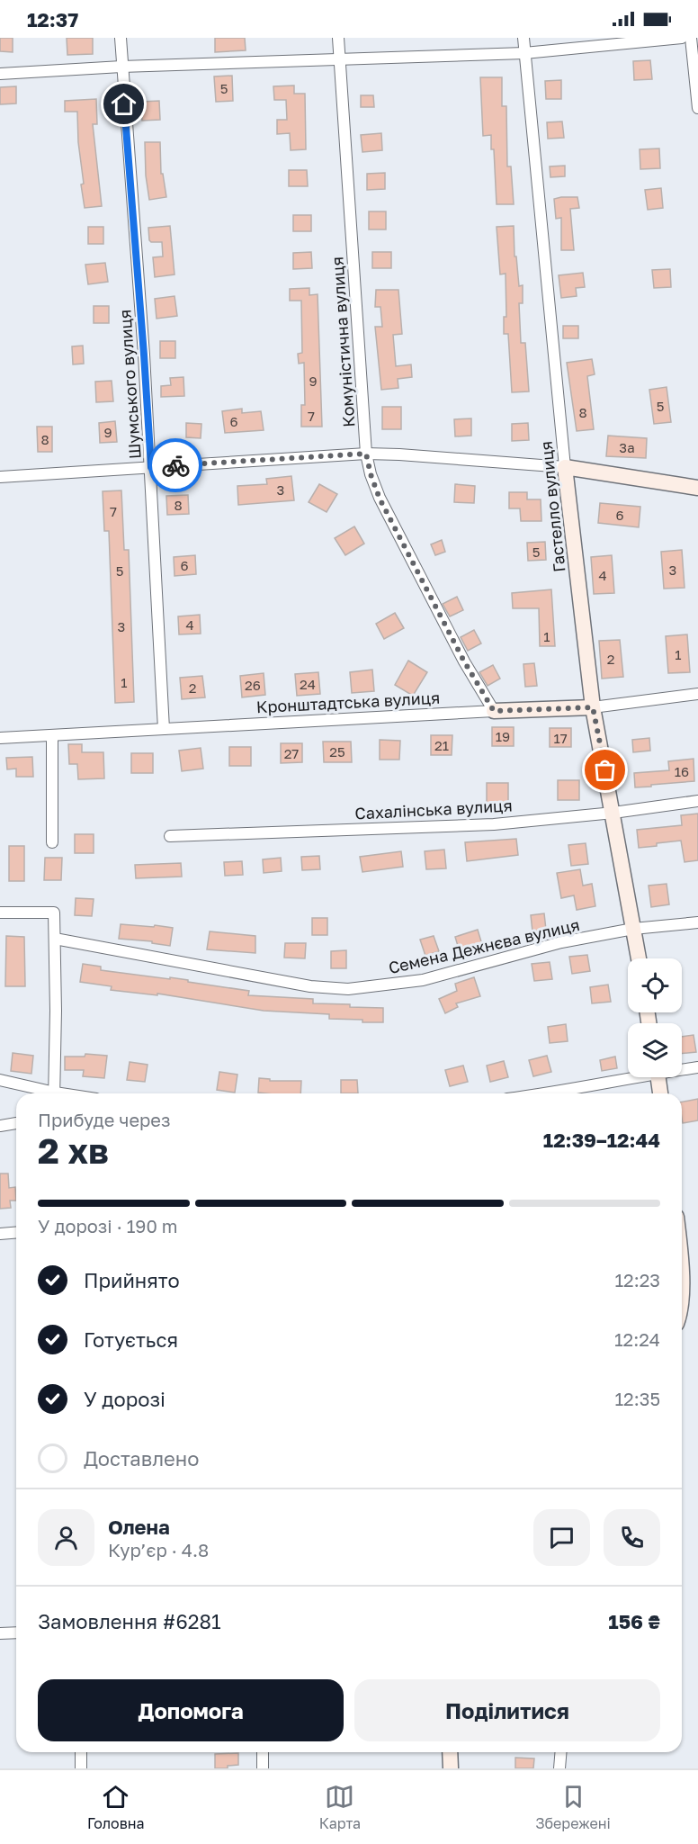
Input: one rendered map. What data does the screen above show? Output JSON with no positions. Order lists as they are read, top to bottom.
{
  "streets": {
    "street": [
      "Комуністична вулиця",
      "Шумського вулиця",
      "Гастелло вулиця",
      "Кронштадтська вулиця",
      "Сахалінська вулиця",
      "Семена Дежнєва вулиця"
    ]
  },
  "crossings": [
    ["Комуністична вулиця", "Кронштадтська вулиця"],
    ["Шумського вулиця", "Кронштадтська вулиця"],
    ["Гастелло вулиця", "Кронштадтська вулиця"],
    ["Гастелло вулиця", "Сахалінська вулиця"],
    ["Гастелло вулиця", "Семена Дежнєва вулиця"]
  ],
  "house_numbers": [
    "5",
    "9",
    "5",
    "8",
    "7",
    "6",
    "9",
    "8",
    "3а",
    "3",
    "8",
    "7",
    "6",
    "5",
    "6",
    "3",
    "5",
    "4",
    "4",
    "3",
    "1",
    "1",
    "2",
    "1",
    "24",
    "26",
    "2",
    "19",
    "17",
    "21",
    "25",
    "27",
    "16"
  ],
  "page": {
    "status": "12:37",
    "heading": ["2 хв", "Прибуде через", "12:39–12:44"],
    "panel": [
      "Олена",
      "Кур’єр · 4.8",
      "Замовлення #6281",
      "156 ₴"
    ],
    "bar": "У дорозі · 190 m",
    "list": [
      ["Прийнято", "12:23"],
      ["Готується", "12:24"],
      ["У дорозі", "12:35"],
      "Доставлено"
    ],
    "buttons": ["Допомога", "Поділитися"],
    "tabs": ["Головна", "Карта", "Збережені"]
  }
}
